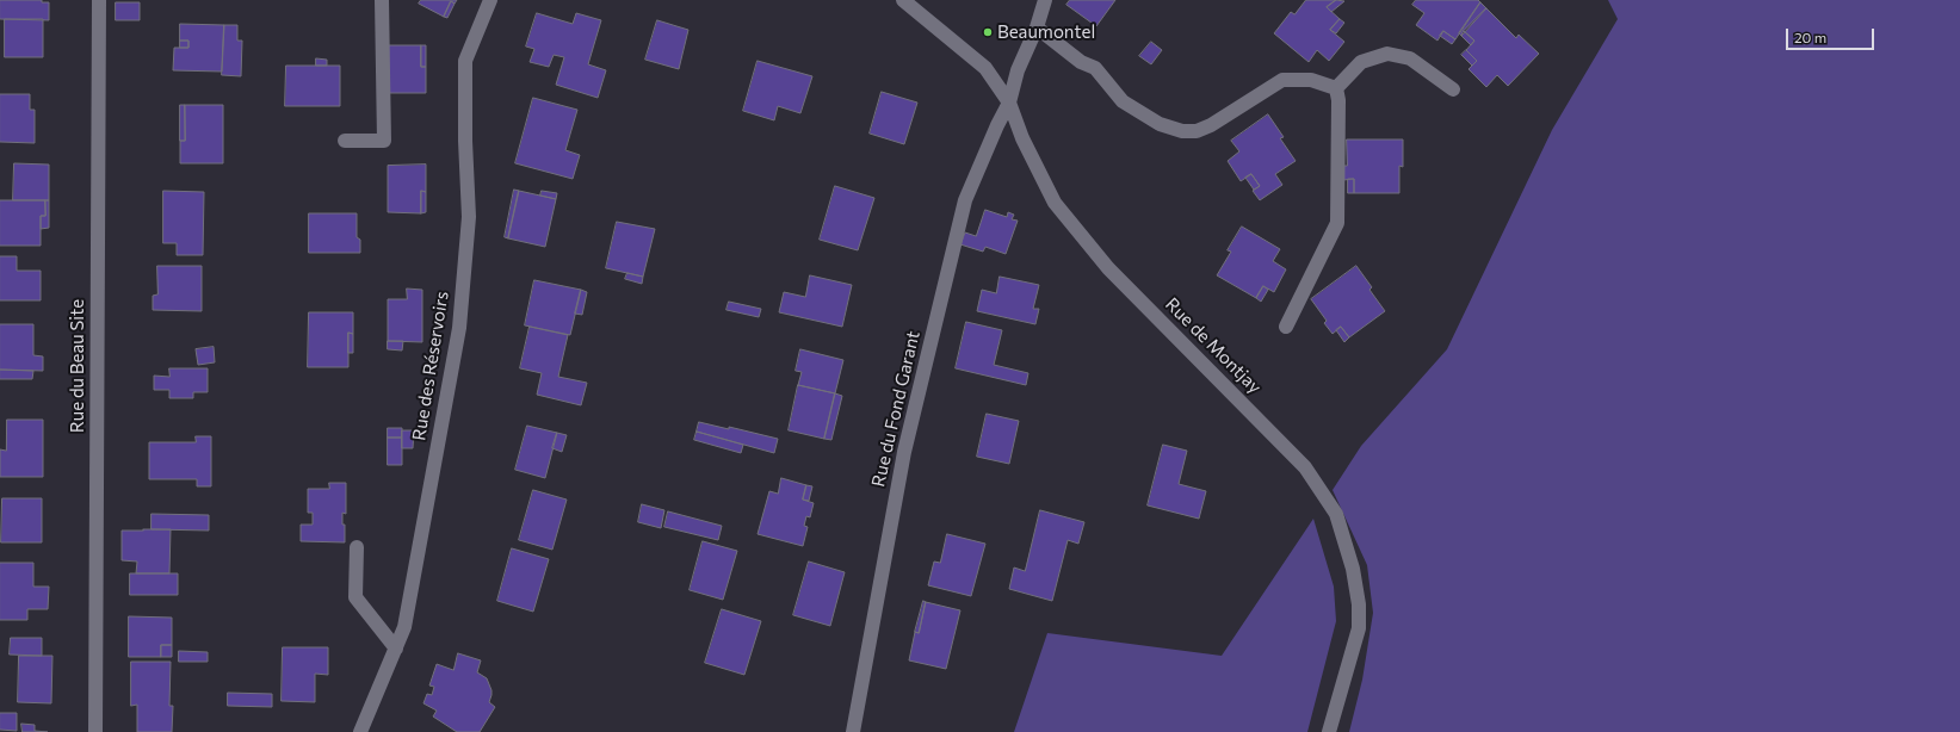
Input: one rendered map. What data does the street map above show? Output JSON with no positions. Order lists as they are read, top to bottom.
{
  "streets": {
    "street": [
      "Rue de Montjay",
      "Rue du Beau Site",
      "Rue des Réservoirs",
      "Rue du Fond Garant"
    ]
  },
  "crossings": [
    ["Rue de Montjay", "Rue du Fond Garant"]
  ],
  "places": ["Beaumontel"],
  "scale_bar": "20 m"
}
